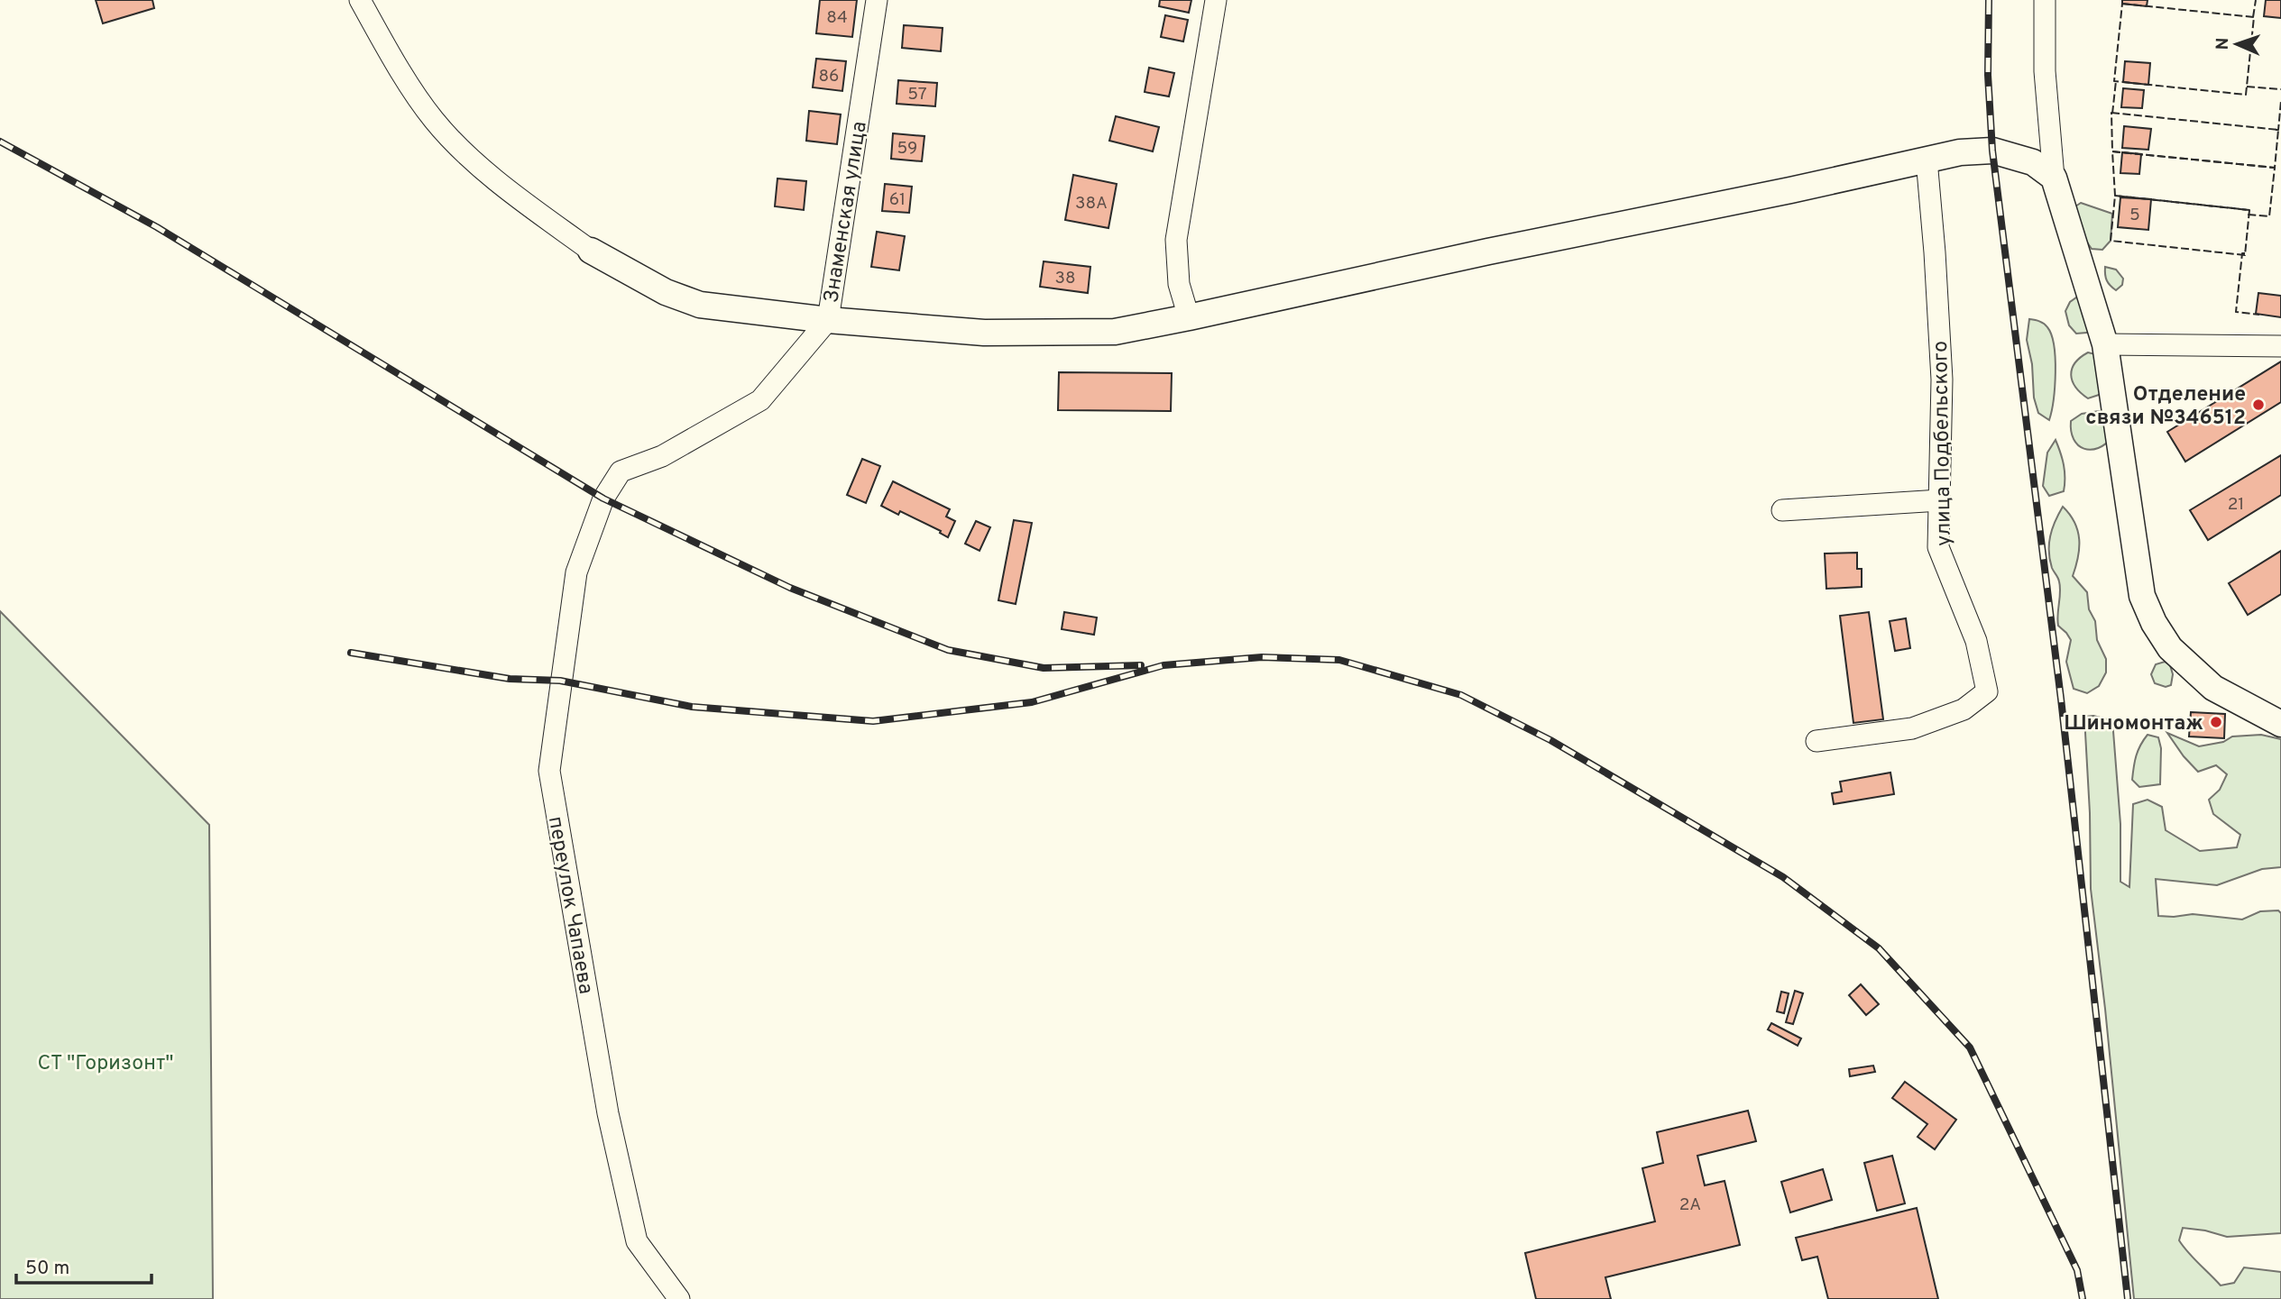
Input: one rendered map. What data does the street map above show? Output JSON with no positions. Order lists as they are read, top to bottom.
{
  "streets": {
    "street": ["Знаменская улица", "улица Подбельского", "переулок Чапаева"]
  },
  "crossings": [
    ["Знаменская улица", "переулок Чапаева"]
  ],
  "parks": ["СТ \"Горизонт\""],
  "places": ["Отделение связи №346512", "Шиномонтаж"],
  "house_numbers": [
    "84",
    "86",
    "57",
    "59",
    "61",
    "38А",
    "5",
    "38",
    "21",
    "2А"
  ],
  "scale_bar": "50 m",
  "north": "left"
}
